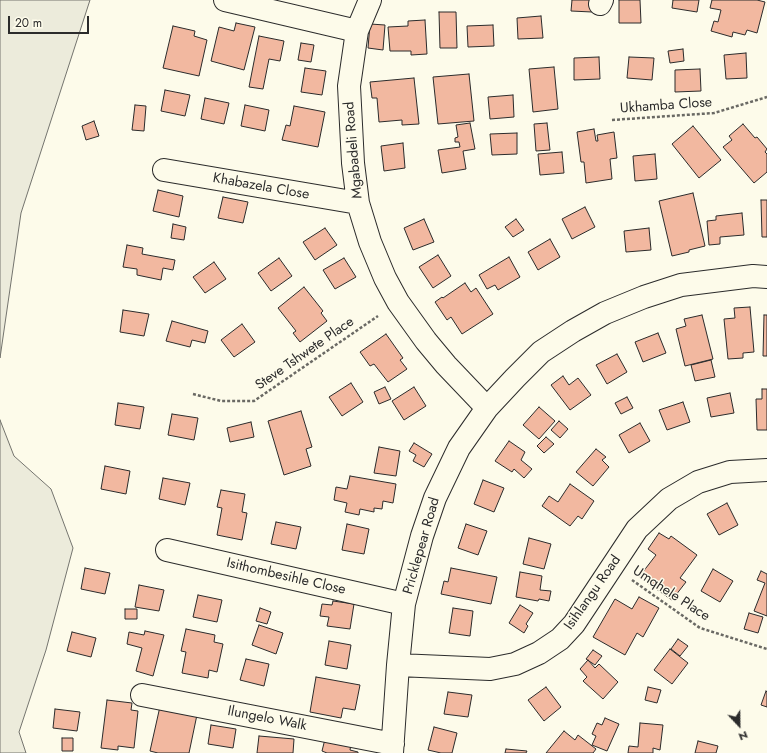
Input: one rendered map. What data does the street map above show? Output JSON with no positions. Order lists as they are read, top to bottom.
{
  "streets": {
    "street": [
      "Mgabadeli Road",
      "Khabazela Close",
      "Pricklepear Road",
      "Isithombesihle Close",
      "Isihlangu Road",
      "Ilungelo Walk"
    ],
    "path": ["Ukhamba Close", "Steve Tshwete Place", "Umqhele Place"]
  },
  "crossings": [
    ["Mgabadeli Road", "Khabazela Close"],
    ["Mgabadeli Road", "Steve Tshwete Place"],
    ["Mgabadeli Road", "Pricklepear Road"],
    ["Pricklepear Road", "Isithombesihle Close"],
    ["Pricklepear Road", "Isihlangu Road"],
    ["Pricklepear Road", "Ilungelo Walk"],
    ["Isihlangu Road", "Umqhele Place"]
  ],
  "scale_bar": "20 m",
  "north": "bottom"
}
